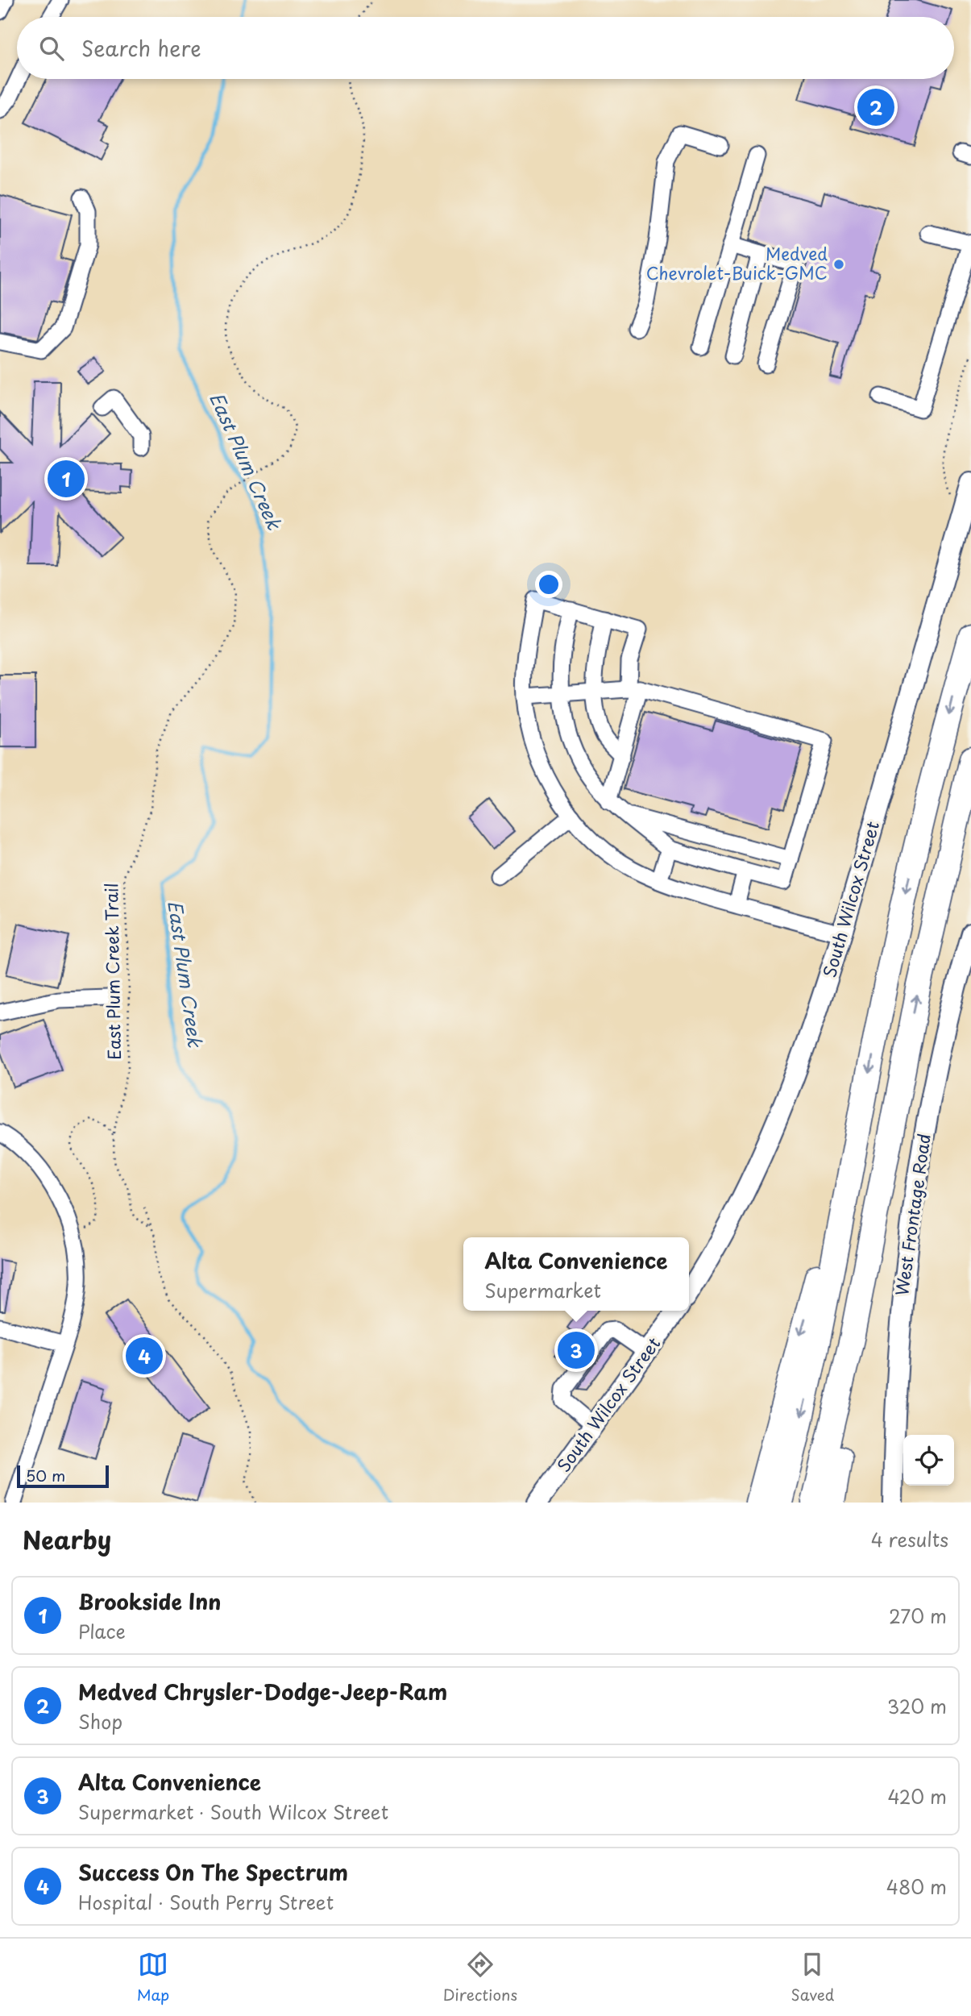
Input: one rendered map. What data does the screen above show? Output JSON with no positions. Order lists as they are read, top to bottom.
{
  "streets": {
    "main road": ["South Wilcox Street", "West Frontage Road"],
    "path": ["East Plum Creek Trail"]
  },
  "water": ["East Plum Creek"],
  "places": ["Medved Chevrolet-Buick-GMC"],
  "scale_bar": "50 m",
  "page": {
    "search": "Search here",
    "pins": [
      "2",
      "1",
      "3",
      "4"
    ],
    "popup": ["Alta Convenience", "Supermarket"],
    "scale": "50 m",
    "heading": ["Nearby", "4 results"],
    "list": [
      {
        "mark": "1",
        "name": "Brookside Inn",
        "note": "Place",
        "value": "270 m"
      },
      {
        "mark": "2",
        "name": "Medved Chrysler-Dodge-Jeep-Ram",
        "note": "Shop",
        "value": "320 m"
      },
      {
        "mark": "3",
        "name": "Alta Convenience",
        "note": "Supermarket · South Wilcox Street",
        "value": "420 m"
      },
      {
        "mark": "4",
        "name": "Success On The Spectrum",
        "note": "Hospital · South Perry Street",
        "value": "480 m"
      }
    ],
    "nav": ["Map", "Directions", "Saved"]
  }
}
